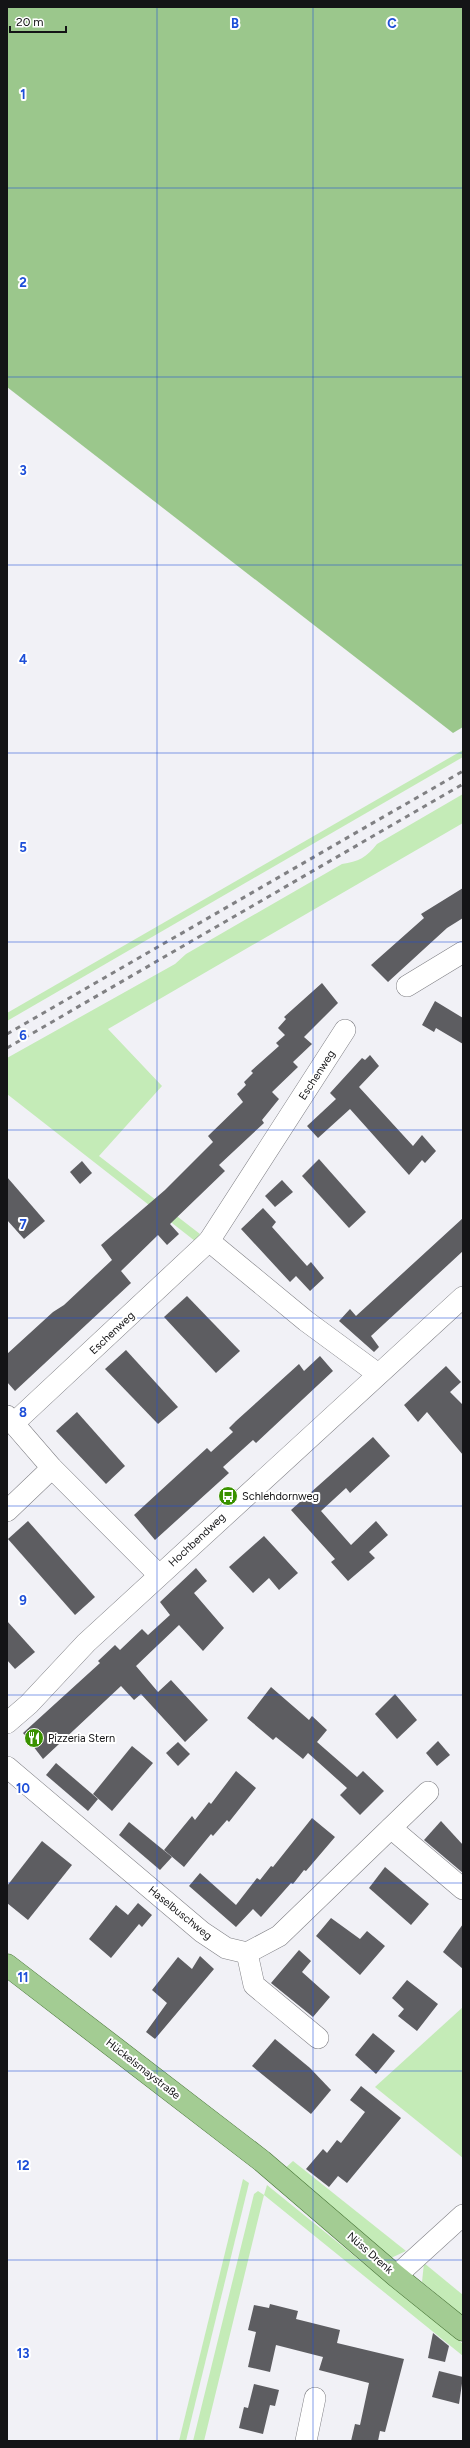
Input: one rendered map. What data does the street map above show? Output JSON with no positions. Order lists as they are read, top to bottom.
{
  "streets": {
    "main road": ["Hückelsmaystraße", "Nüss Drenk"],
    "street": ["Eschenweg", "Hochbendweg", "Haselbuschweg"]
  },
  "crossings": [
    ["Hückelsmaystraße", "Nüss Drenk"]
  ],
  "places": {
    "bus stop": ["Schlehdornweg"],
    "restaurant": ["Pizzeria Stern"]
  },
  "scale_bar": "20 m",
  "grid": {
    "columns": ["B", "C"],
    "rows": [
      "1",
      "2",
      "3",
      "4",
      "5",
      "6",
      "7",
      "8",
      "9",
      "10",
      "11",
      "12",
      "13"
    ]
  }
}
